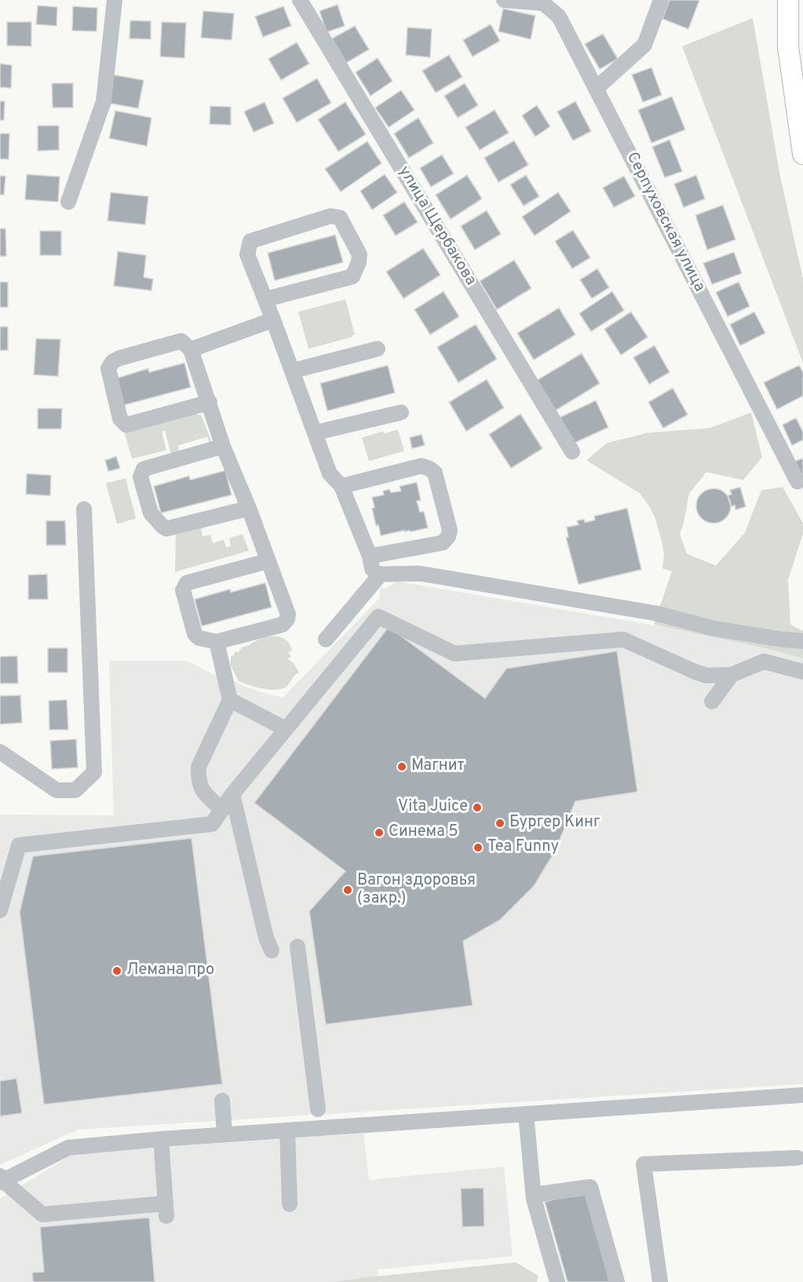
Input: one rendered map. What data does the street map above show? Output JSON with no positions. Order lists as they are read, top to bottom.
{
  "streets": {
    "street": ["Серпуховская улица", "улица Щербакова"]
  },
  "places": [
    "Магнит",
    "Vita Juice",
    "Бургер Кинг",
    "Синема 5",
    "Tea Funny",
    "Вагон здоровья (закр.)",
    "Лемана про"
  ]
}
